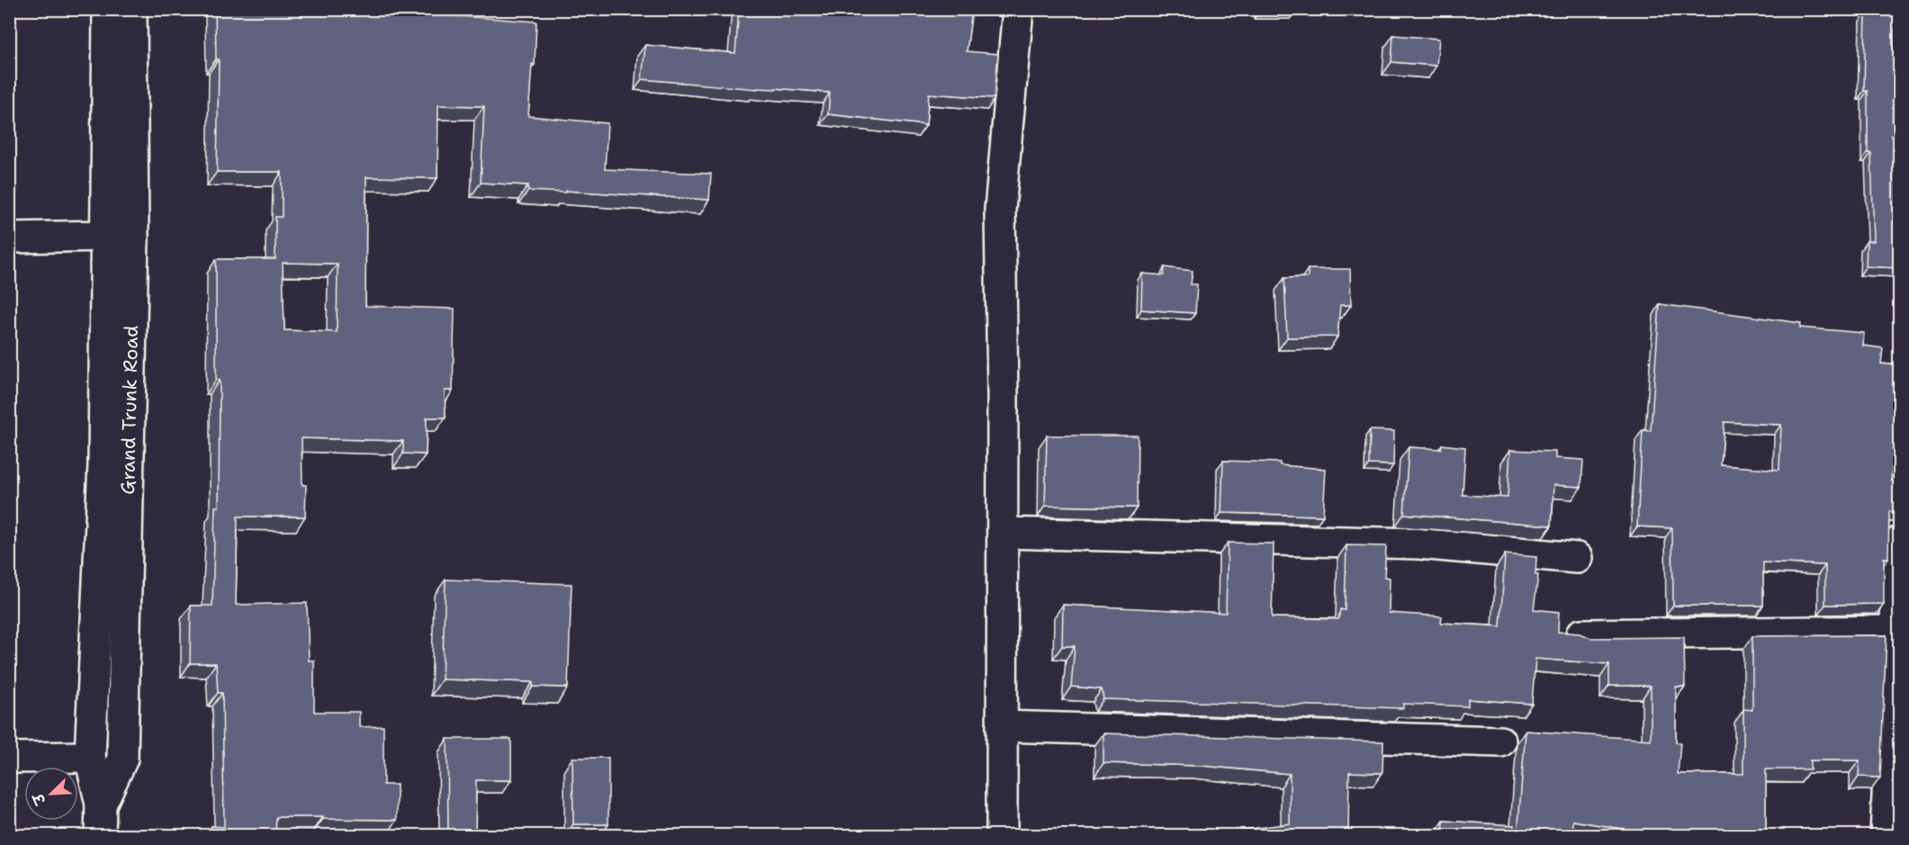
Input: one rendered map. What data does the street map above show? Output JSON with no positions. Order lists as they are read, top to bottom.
{
  "streets": {
    "main road": ["Grand Trunk Road"]
  },
  "north": "bottom left"
}
